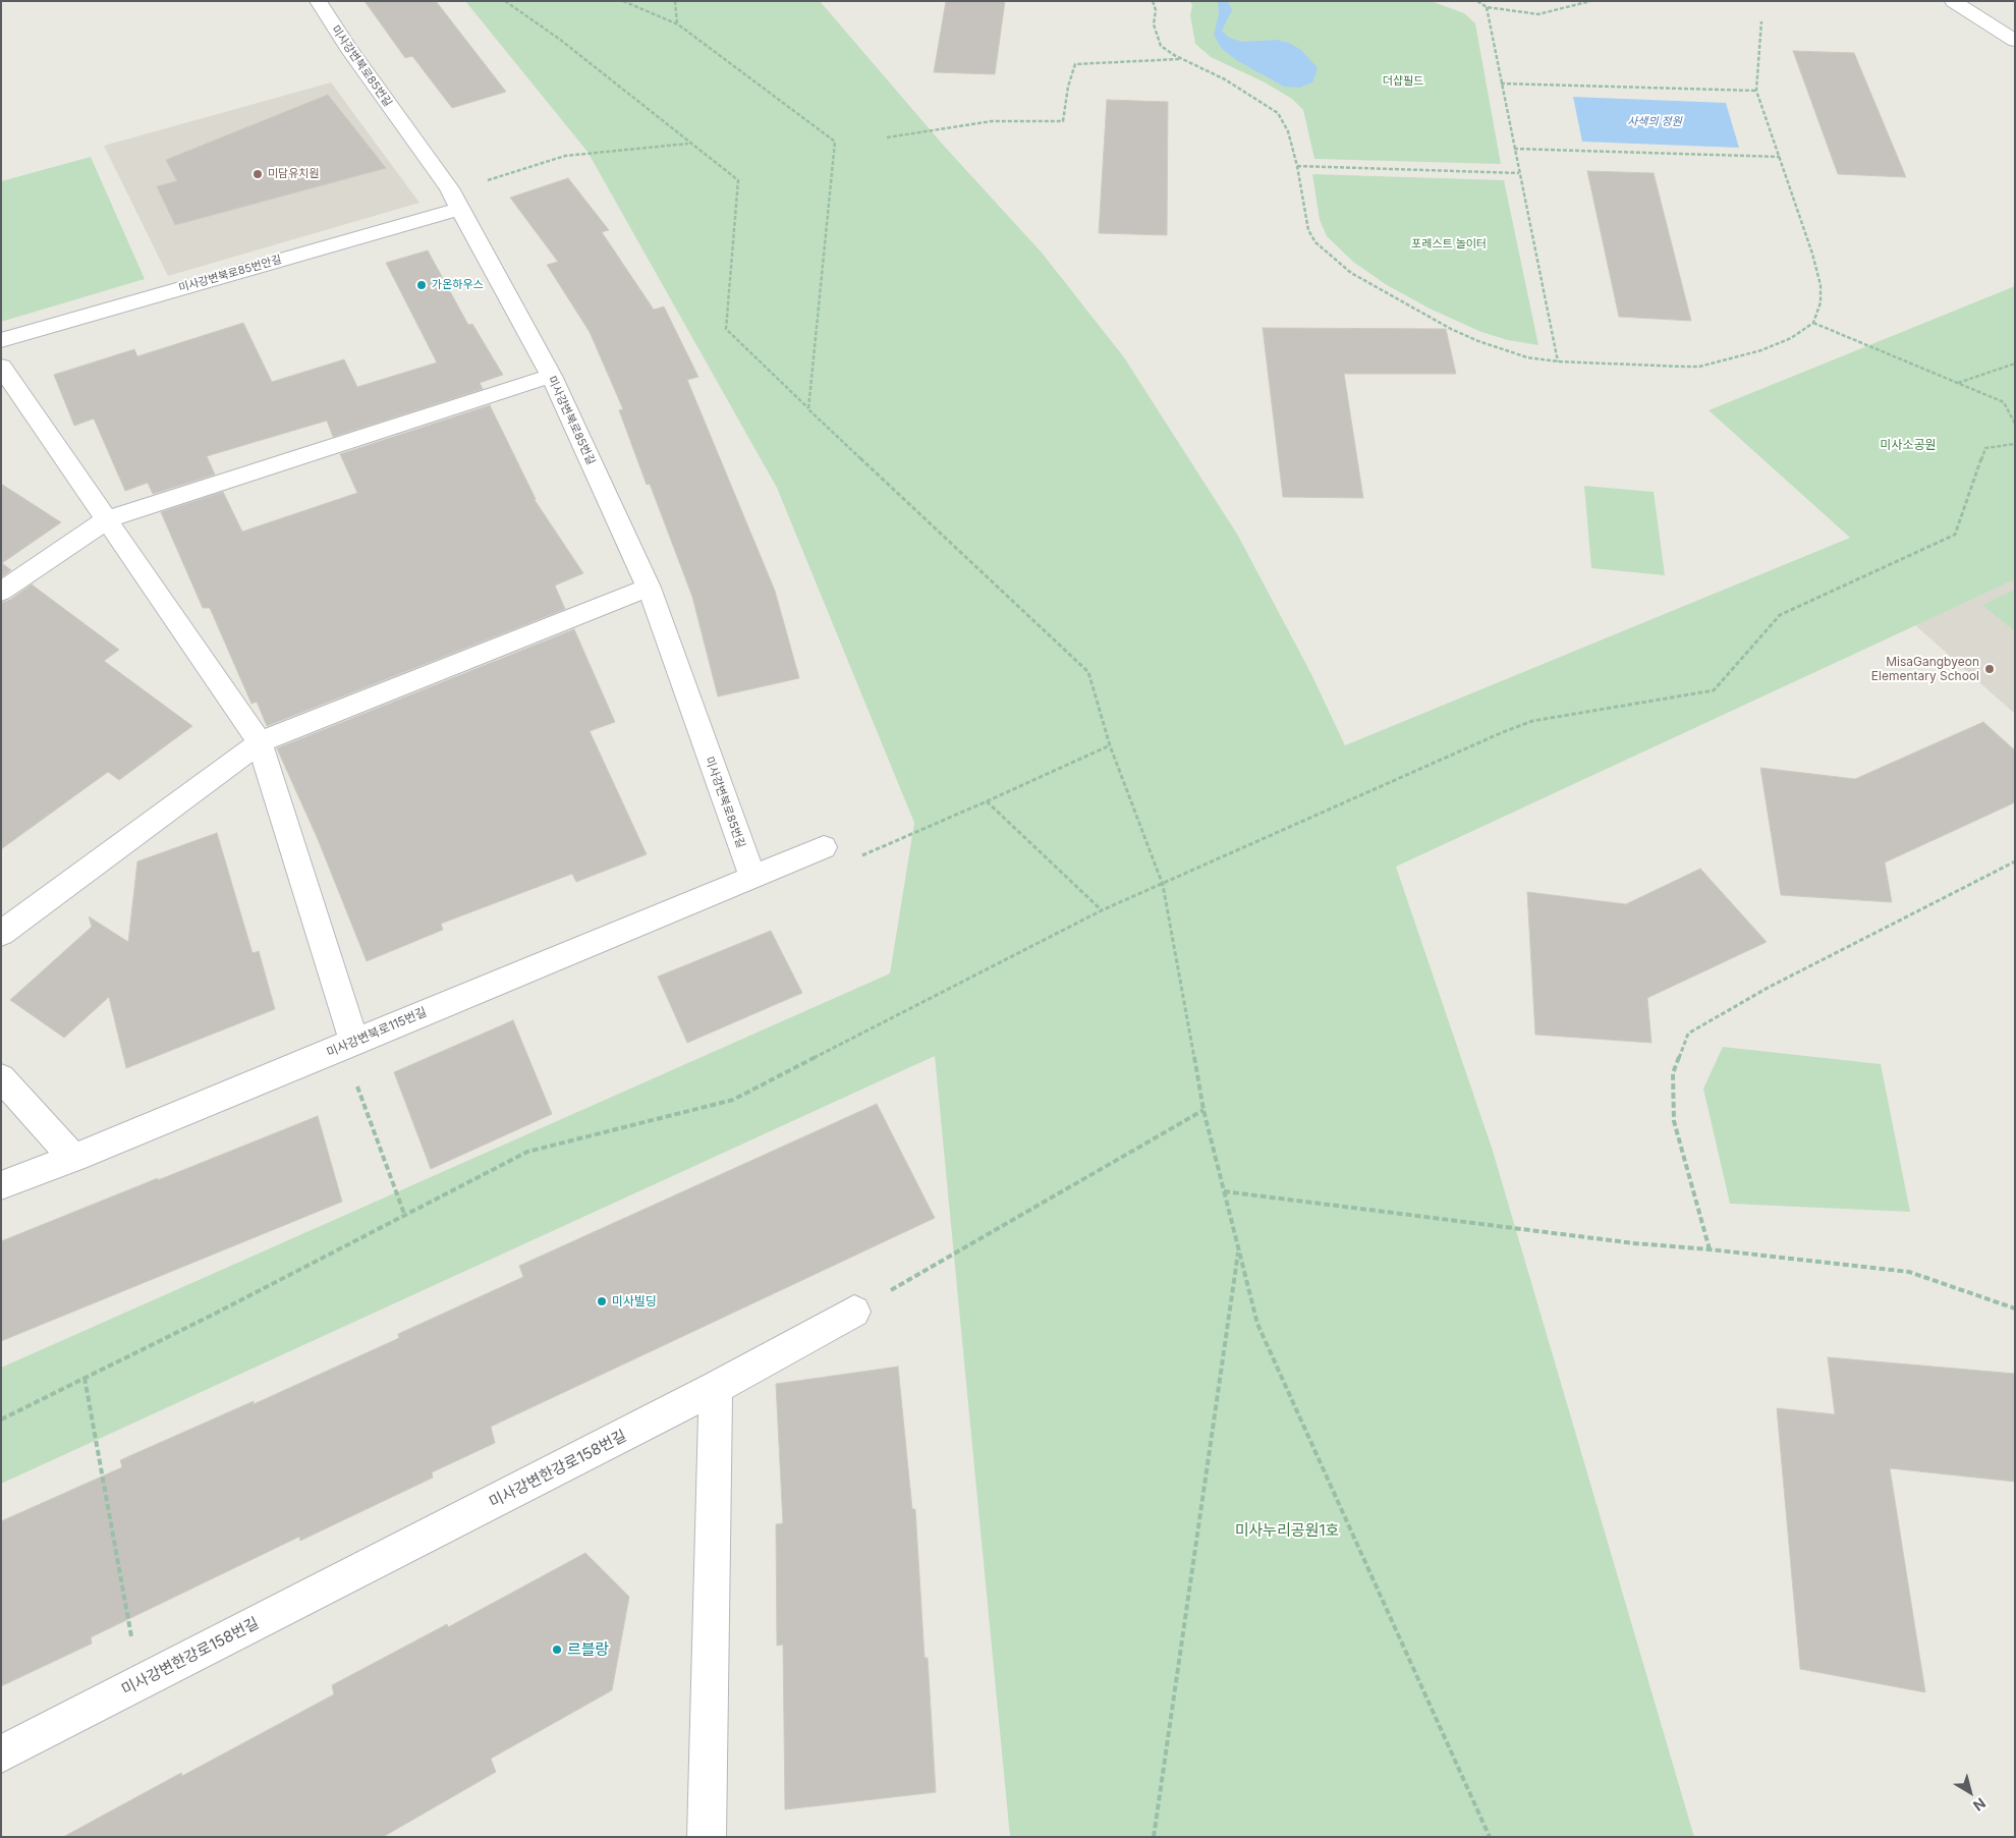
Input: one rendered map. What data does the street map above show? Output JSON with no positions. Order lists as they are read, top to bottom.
{
  "streets": {
    "street": [
      "미사강변북로85번길",
      "미사강변북로85번안길",
      "미사강변북로115번길",
      "미사강변한강로158번길"
    ]
  },
  "crossings": [
    ["미사강변북로85번길", "미사강변북로85번안길"],
    ["미사강변북로85번길", "미사강변북로115번길"]
  ],
  "water": ["사색의 정원"],
  "parks": [
    "더샵필드",
    "포레스트 놀이터",
    "미사소공원",
    "미사누리공원1호"
  ],
  "places": [
    "미담유치원",
    "가온하우스",
    "MisaGangbyeon Elementary School",
    "미사빌딩",
    "르블랑"
  ],
  "north": "bottom right"
}
